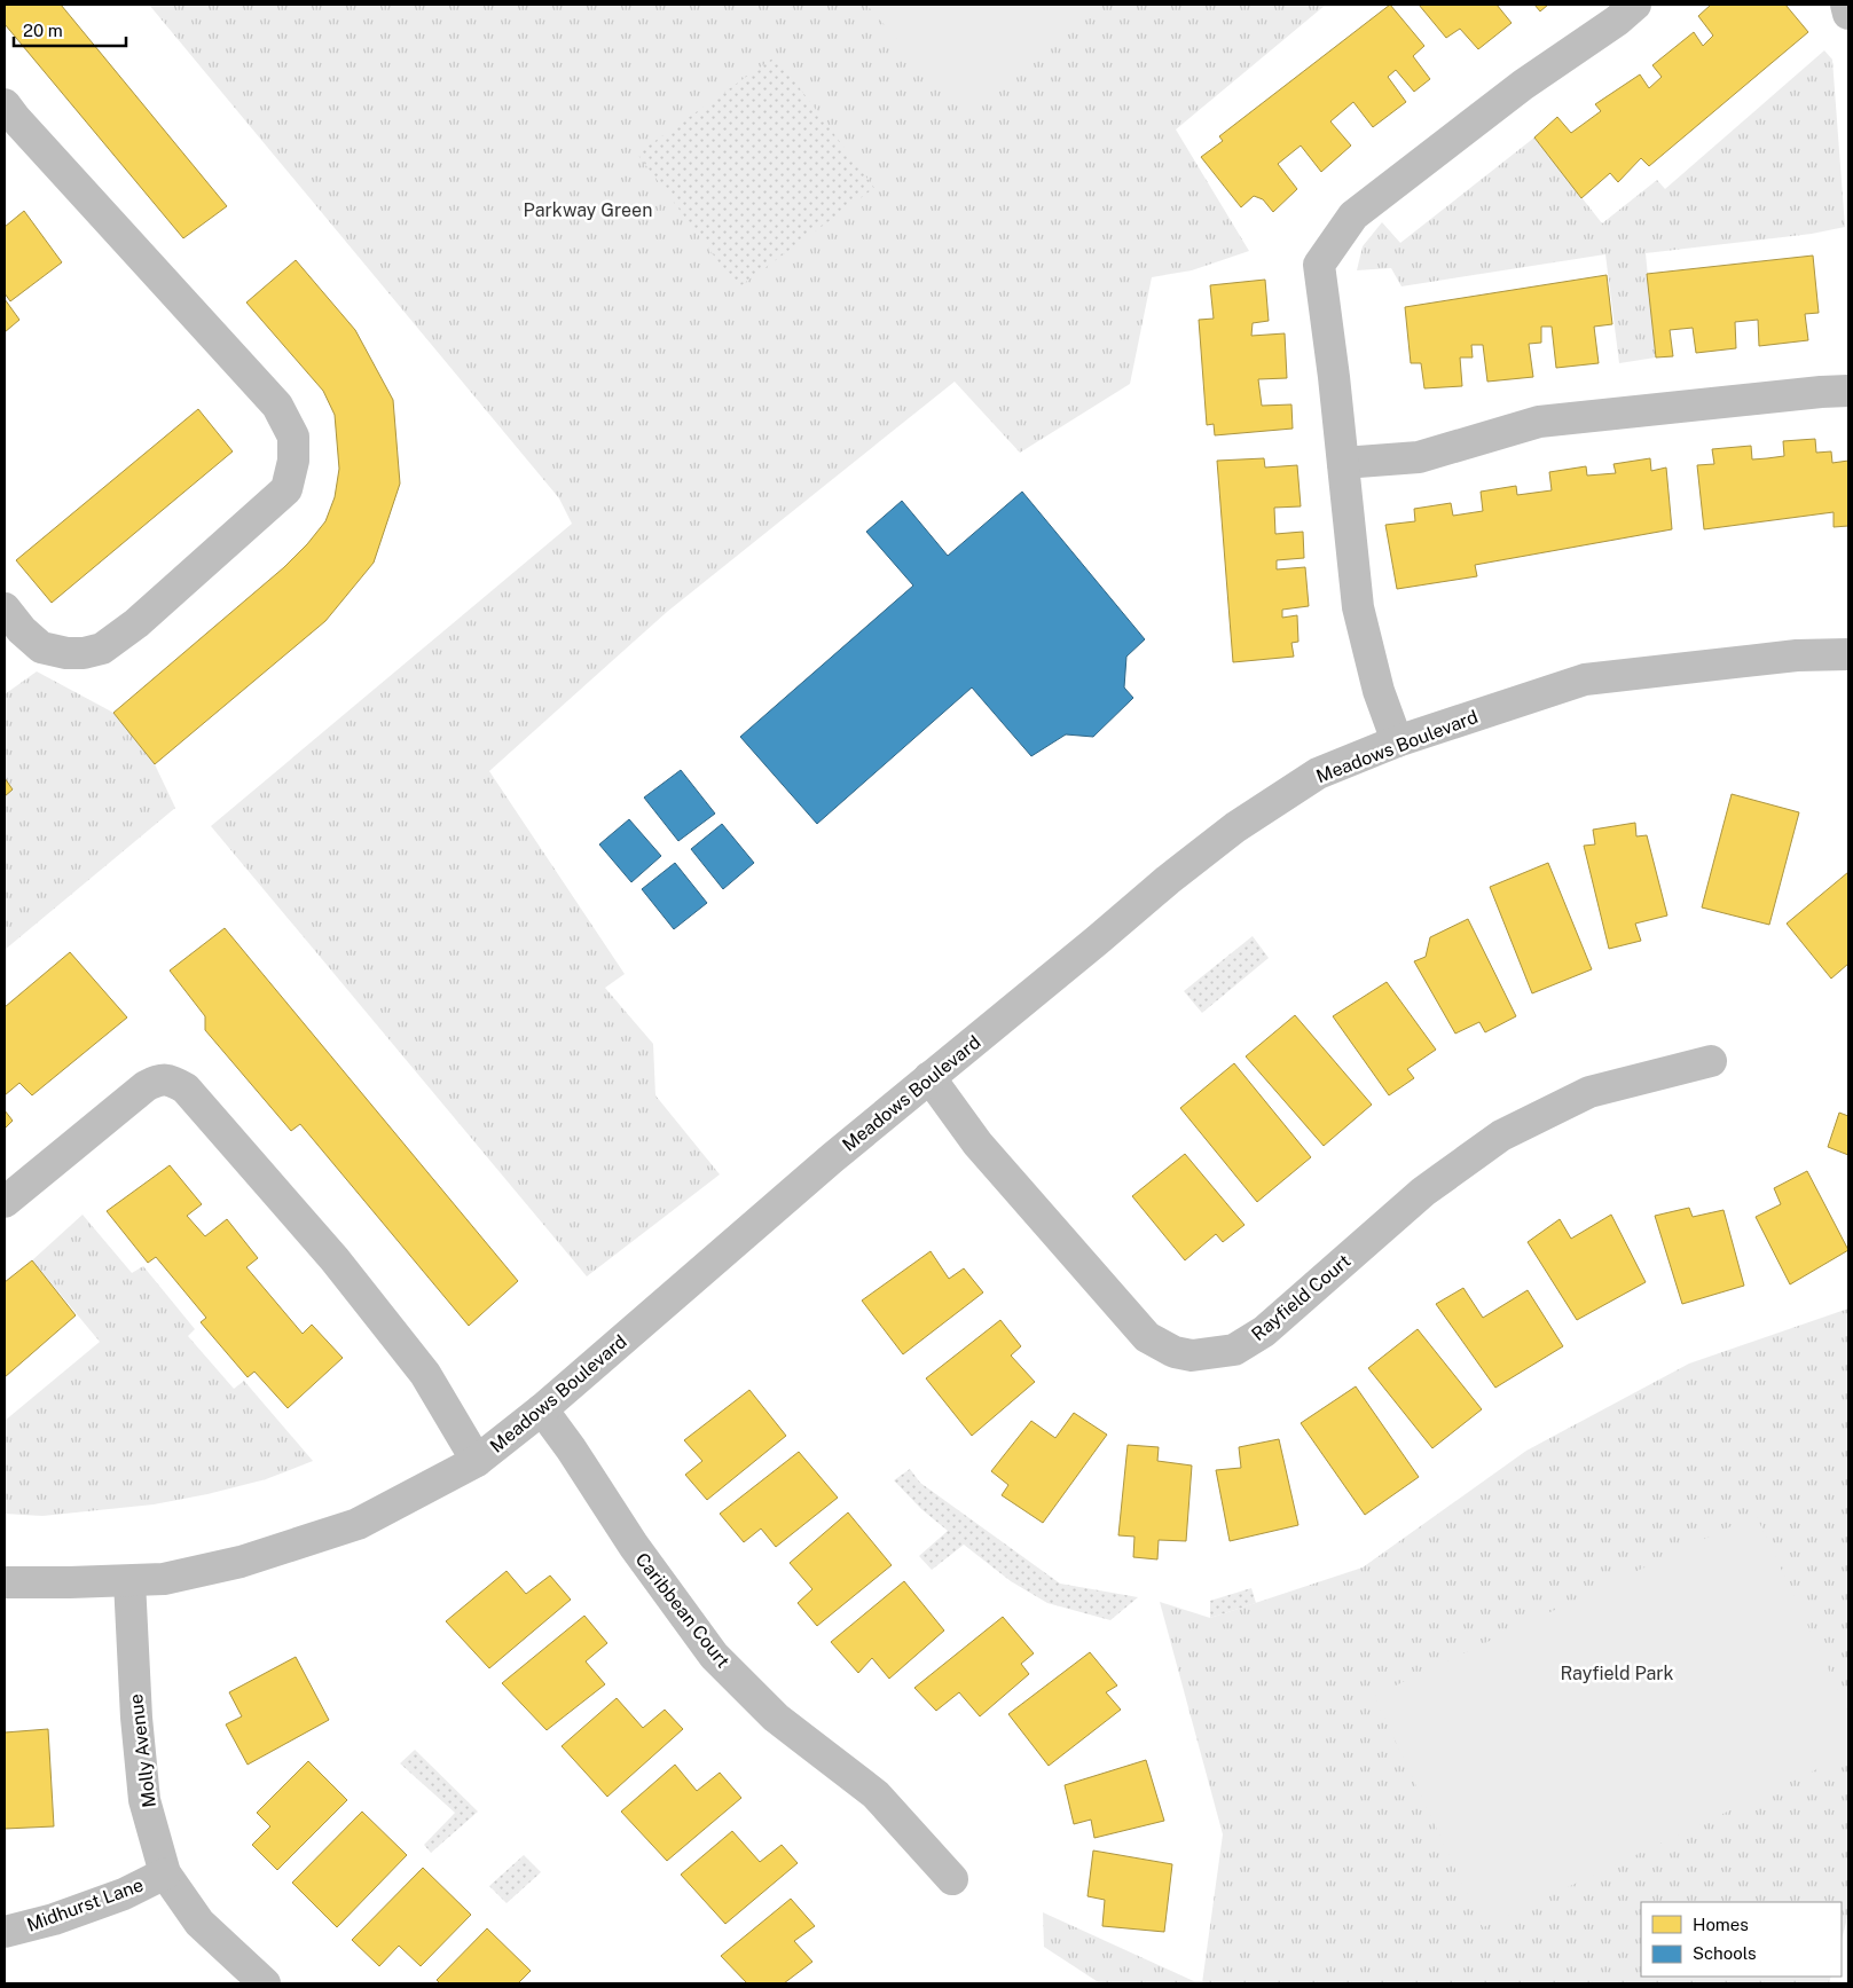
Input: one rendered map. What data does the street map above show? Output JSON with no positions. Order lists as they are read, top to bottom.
{
  "streets": {
    "street": [
      "Meadows Boulevard",
      "Rayfield Court",
      "Caribbean Court",
      "Molly Avenue",
      "Midhurst Lane"
    ]
  },
  "crossings": [
    ["Meadows Boulevard", "Rayfield Court"],
    ["Meadows Boulevard", "Caribbean Court"],
    ["Meadows Boulevard", "Molly Avenue"],
    ["Molly Avenue", "Midhurst Lane"]
  ],
  "parks": ["Parkway Green", "Rayfield Park"],
  "legend": ["Homes", "Schools"],
  "scale_bar": "20 m"
}
